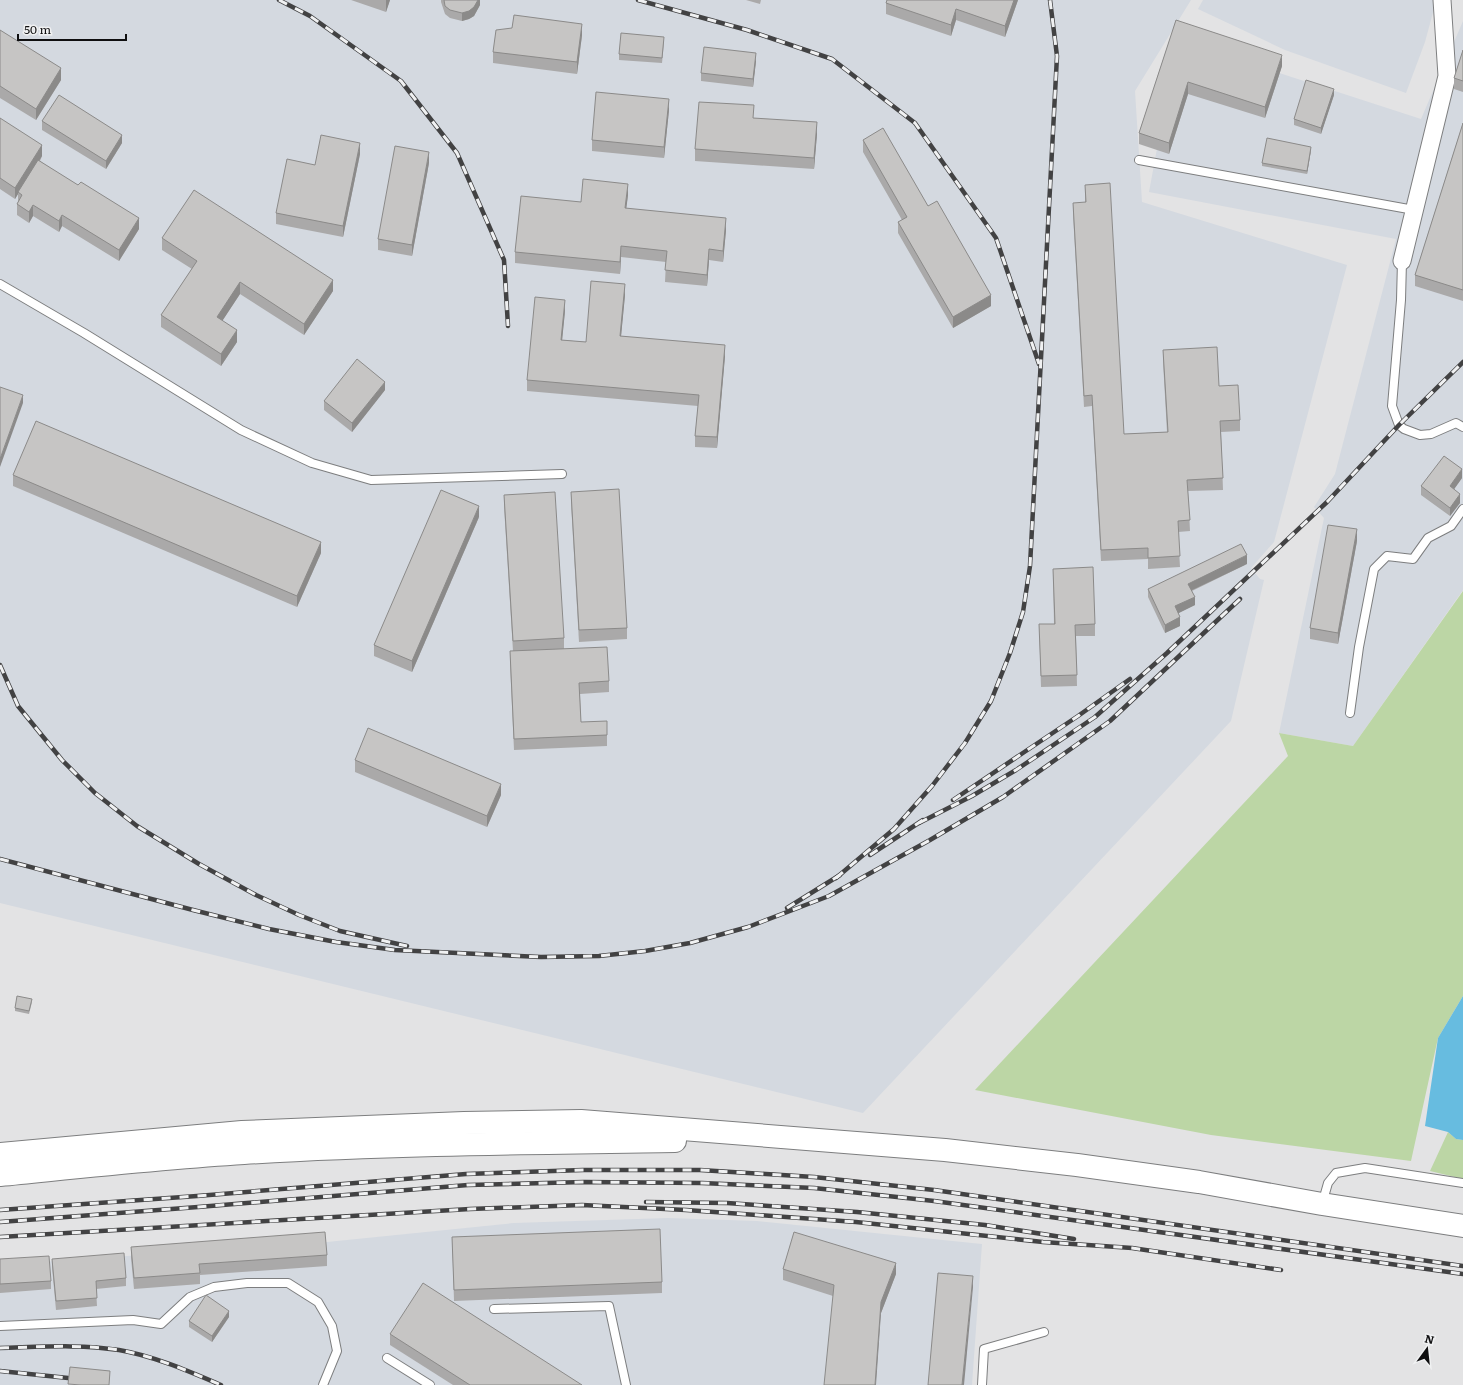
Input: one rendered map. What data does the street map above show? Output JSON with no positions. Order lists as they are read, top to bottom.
{
  "scale_bar": "50 m",
  "north": "top"
}
